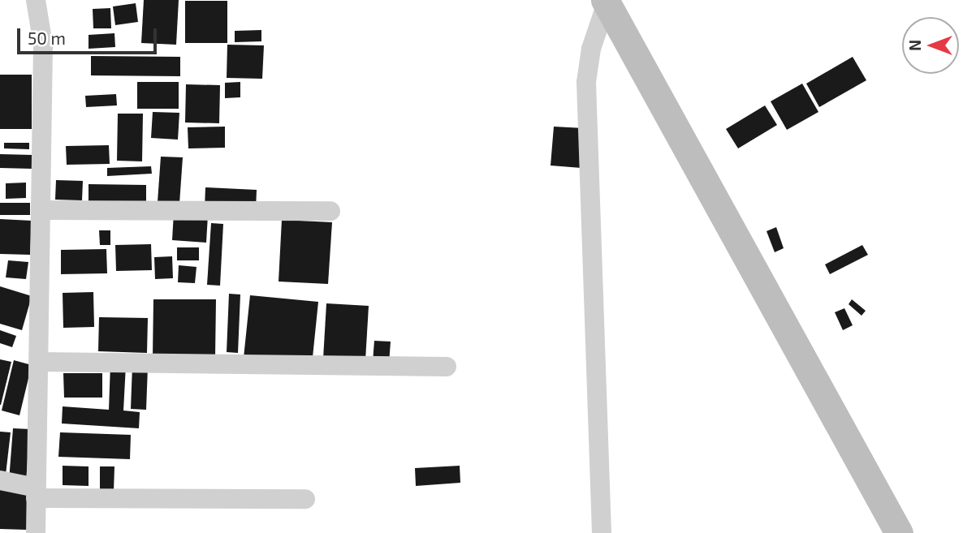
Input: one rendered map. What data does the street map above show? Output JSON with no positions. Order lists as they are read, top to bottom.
{
  "scale_bar": "50 m",
  "north": "left"
}
